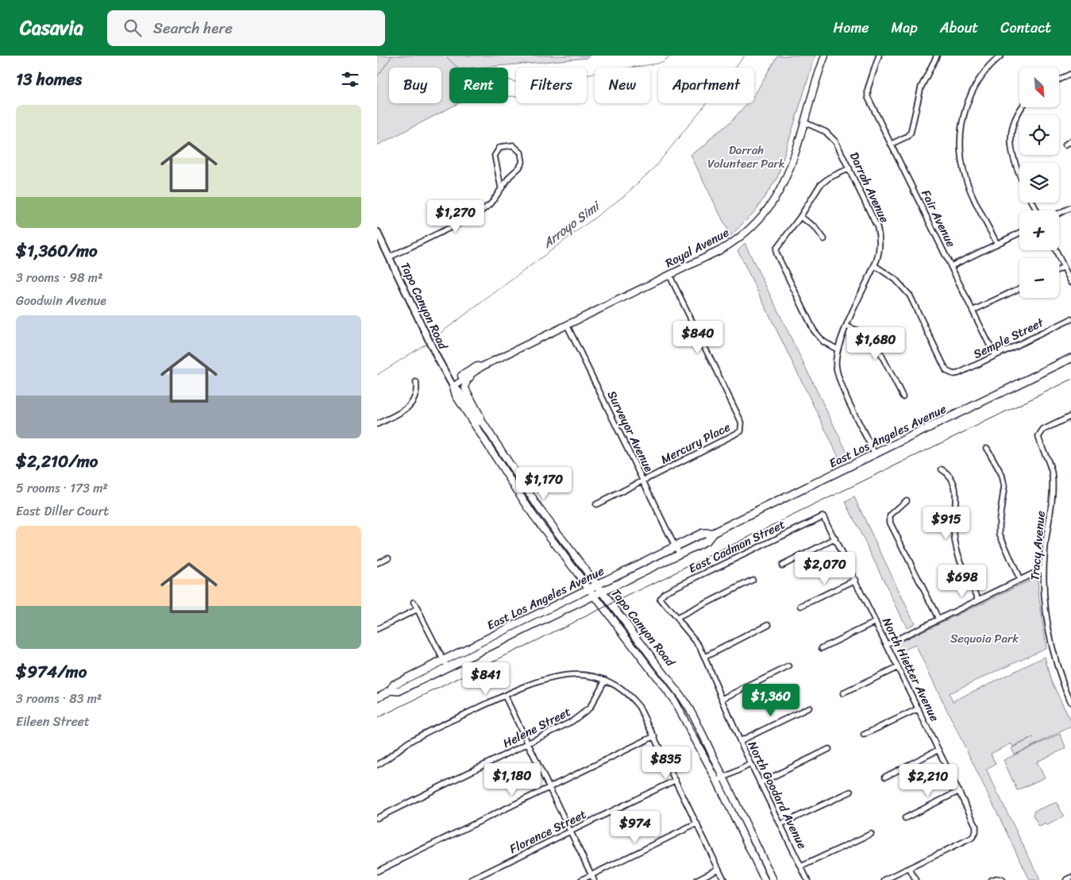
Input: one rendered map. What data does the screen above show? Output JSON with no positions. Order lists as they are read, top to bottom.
{
  "streets": {
    "main road": ["Royal Avenue", "Tapo Canyon Road", "East Los Angeles Avenue"],
    "street": [
      "Darrah Avenue",
      "Fair Avenue",
      "Semple Street",
      "Surveyor Avenue",
      "Mercury Place",
      "Tracy Avenue",
      "East Cadman Street",
      "North Hietter Avenue",
      "Helene Street",
      "North Goodard Avenue",
      "Florence Street"
    ]
  },
  "crossings": [
    ["Darrah Avenue", "Royal Avenue"],
    ["Darrah Avenue", "Semple Street"],
    ["Darrah Avenue", "East Los Angeles Avenue"],
    ["Fair Avenue", "Semple Street"],
    ["Royal Avenue", "Tapo Canyon Road"],
    ["Royal Avenue", "Surveyor Avenue"],
    ["Royal Avenue", "Mercury Place"],
    ["Tapo Canyon Road", "East Los Angeles Avenue"],
    ["Surveyor Avenue", "East Los Angeles Avenue"],
    ["Surveyor Avenue", "Mercury Place"],
    ["East Cadman Street", "North Hietter Avenue"],
    ["East Cadman Street", "North Goodard Avenue"]
  ],
  "water": ["Arroyo Simi"],
  "parks": ["Darrah Volunteer Park", "Sequoia Park"],
  "north": "bottom right",
  "page": {
    "header": "Casavia",
    "search": "Search here",
    "nav": [
      "Home",
      "Map",
      "About",
      "Contact"
    ],
    "heading": "13 homes",
    "map_buttons": ["+", "−"],
    "chip": [
      "Buy",
      "Rent",
      "Filters",
      "New",
      "Apartment"
    ],
    "list": [
      {
        "name": "$1,360/mo",
        "note": "3 rooms · 98 m² · Goodwin Avenue"
      },
      {
        "name": "$2,210/mo",
        "note": "5 rooms · 173 m² · East Diller Court"
      },
      {
        "name": "$974/mo",
        "note": "3 rooms · 83 m² · Eileen Street"
      }
    ],
    "price": [
      "$1,270",
      "$840",
      "$1,680",
      "$1,170",
      "$915",
      "$2,070",
      "$698",
      "$841",
      "$1,360",
      "$835",
      "$1,180",
      "$2,210",
      "$974"
    ]
  }
}
